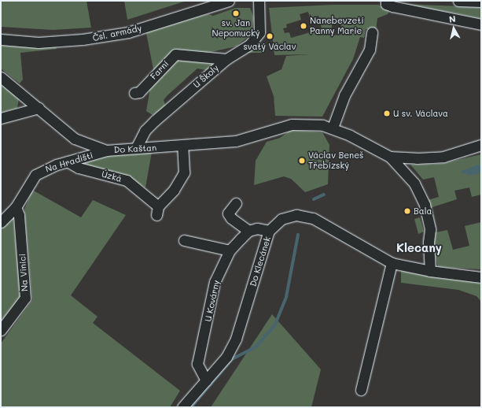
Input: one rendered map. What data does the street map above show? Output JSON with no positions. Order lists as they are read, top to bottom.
{
  "streets": {
    "street": [
      "Čsl. armády",
      "Farní",
      "U Školy",
      "Do Kaštan",
      "Na Hradišti",
      "Úzká",
      "Do Klecánek",
      "Na Vinici",
      "U Kovárny"
    ]
  },
  "crossings": [
    ["Farní", "U Školy"],
    ["U Školy", "Do Kaštan"],
    ["Do Kaštan", "Na Hradišti"],
    ["Do Kaštan", "Úzká"],
    ["Na Hradišti", "Úzká"],
    ["Na Hradišti", "Na Vinici"],
    ["Do Klecánek", "U Kovárny"]
  ],
  "districts": ["Klecany"],
  "places": [
    "sv. Jan Nepomucký",
    "Nanebevzetí Panny Marie",
    "svatý Václav",
    "U sv. Václava",
    "Václav Beneš Třebízský",
    "Bala"
  ],
  "north": "top"
}
